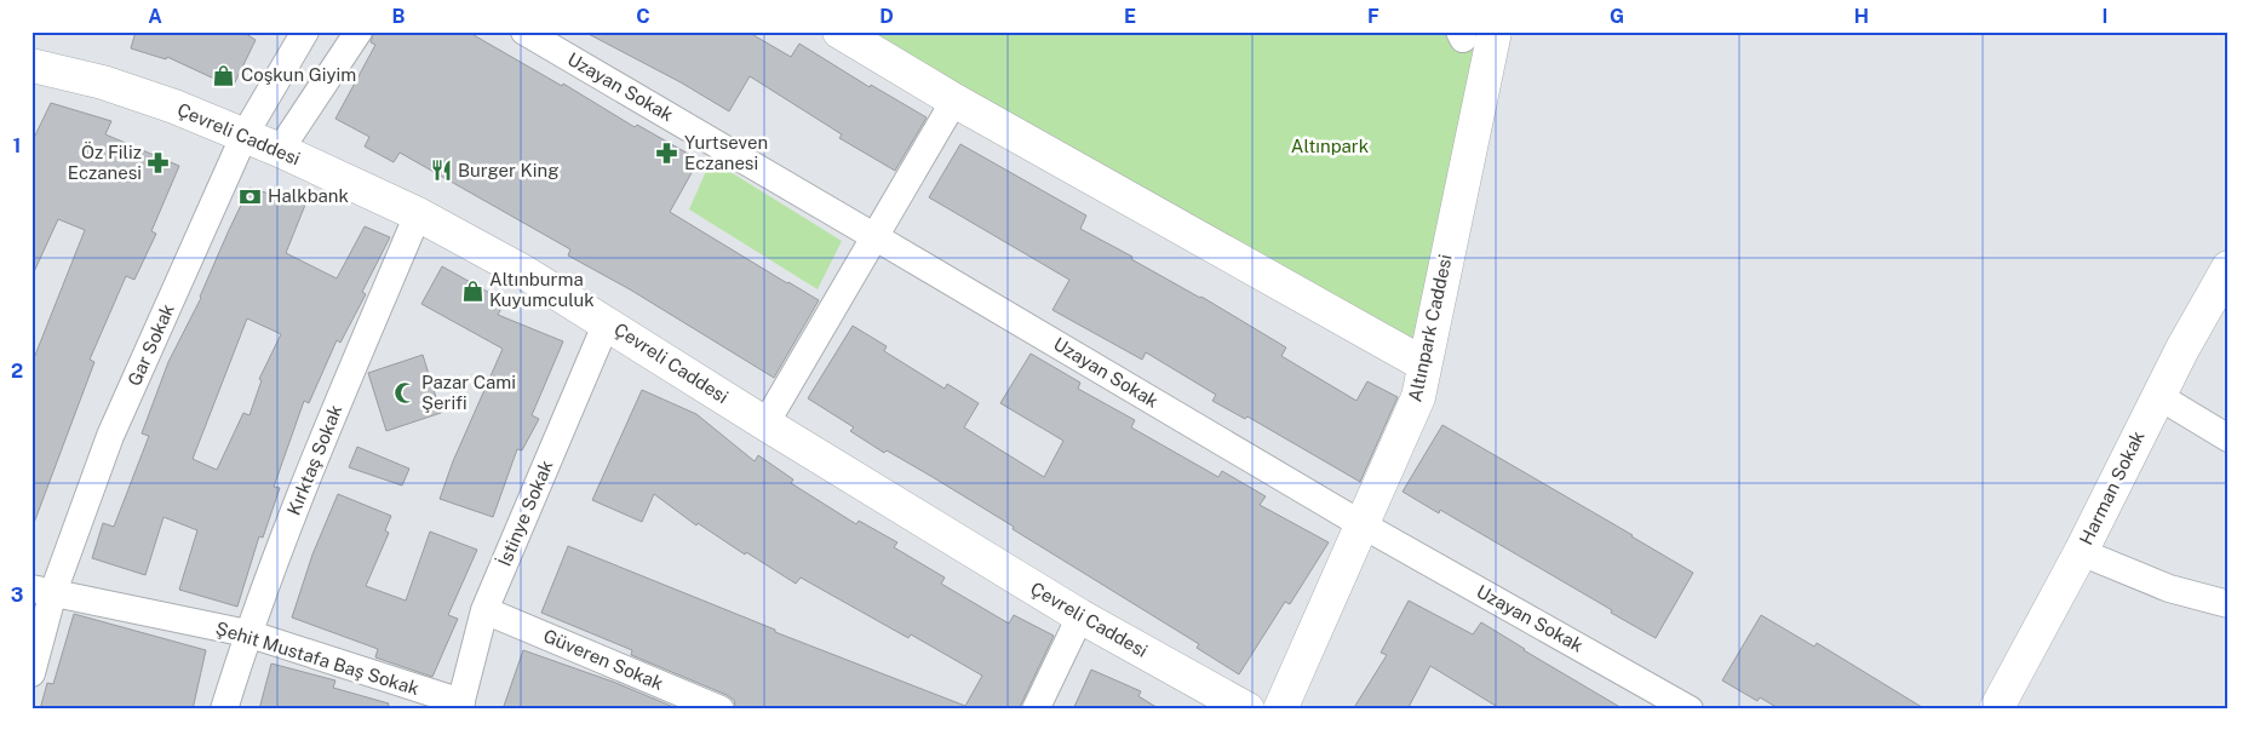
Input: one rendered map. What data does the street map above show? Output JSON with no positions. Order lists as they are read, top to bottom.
{
  "streets": {
    "street": [
      "Uzayan Sokak",
      "Çevreli Caddesi",
      "Altınpark Caddesi",
      "Gar Sokak",
      "Kırktaş Sokak",
      "Harman Sokak",
      "İstinye Sokak",
      "Şehit Mustafa Baş Sokak",
      "Güveren Sokak"
    ]
  },
  "crossings": [
    ["Uzayan Sokak", "Altınpark Caddesi"],
    ["Çevreli Caddesi", "Gar Sokak"],
    ["Çevreli Caddesi", "Kırktaş Sokak"],
    ["Çevreli Caddesi", "İstinye Sokak"],
    ["Gar Sokak", "Şehit Mustafa Baş Sokak"],
    ["Kırktaş Sokak", "Şehit Mustafa Baş Sokak"],
    ["İstinye Sokak", "Şehit Mustafa Baş Sokak"],
    ["İstinye Sokak", "Güveren Sokak"]
  ],
  "parks": ["Altınpark"],
  "places": {
    "shop": ["Coşkun Giyim", "Altınburma Kuyumculuk"],
    "pharmacy": ["Yurtseven Eczanesi", "Öz Filiz Eczanesi"],
    "restaurant": ["Burger King"],
    "bank": ["Halkbank"],
    "mosque": ["Pazar Cami Şerifi"]
  },
  "grid": {
    "columns": [
      "A",
      "B",
      "C",
      "D",
      "E",
      "F",
      "G",
      "H",
      "I"
    ],
    "rows": ["1", "2", "3"]
  }
}
